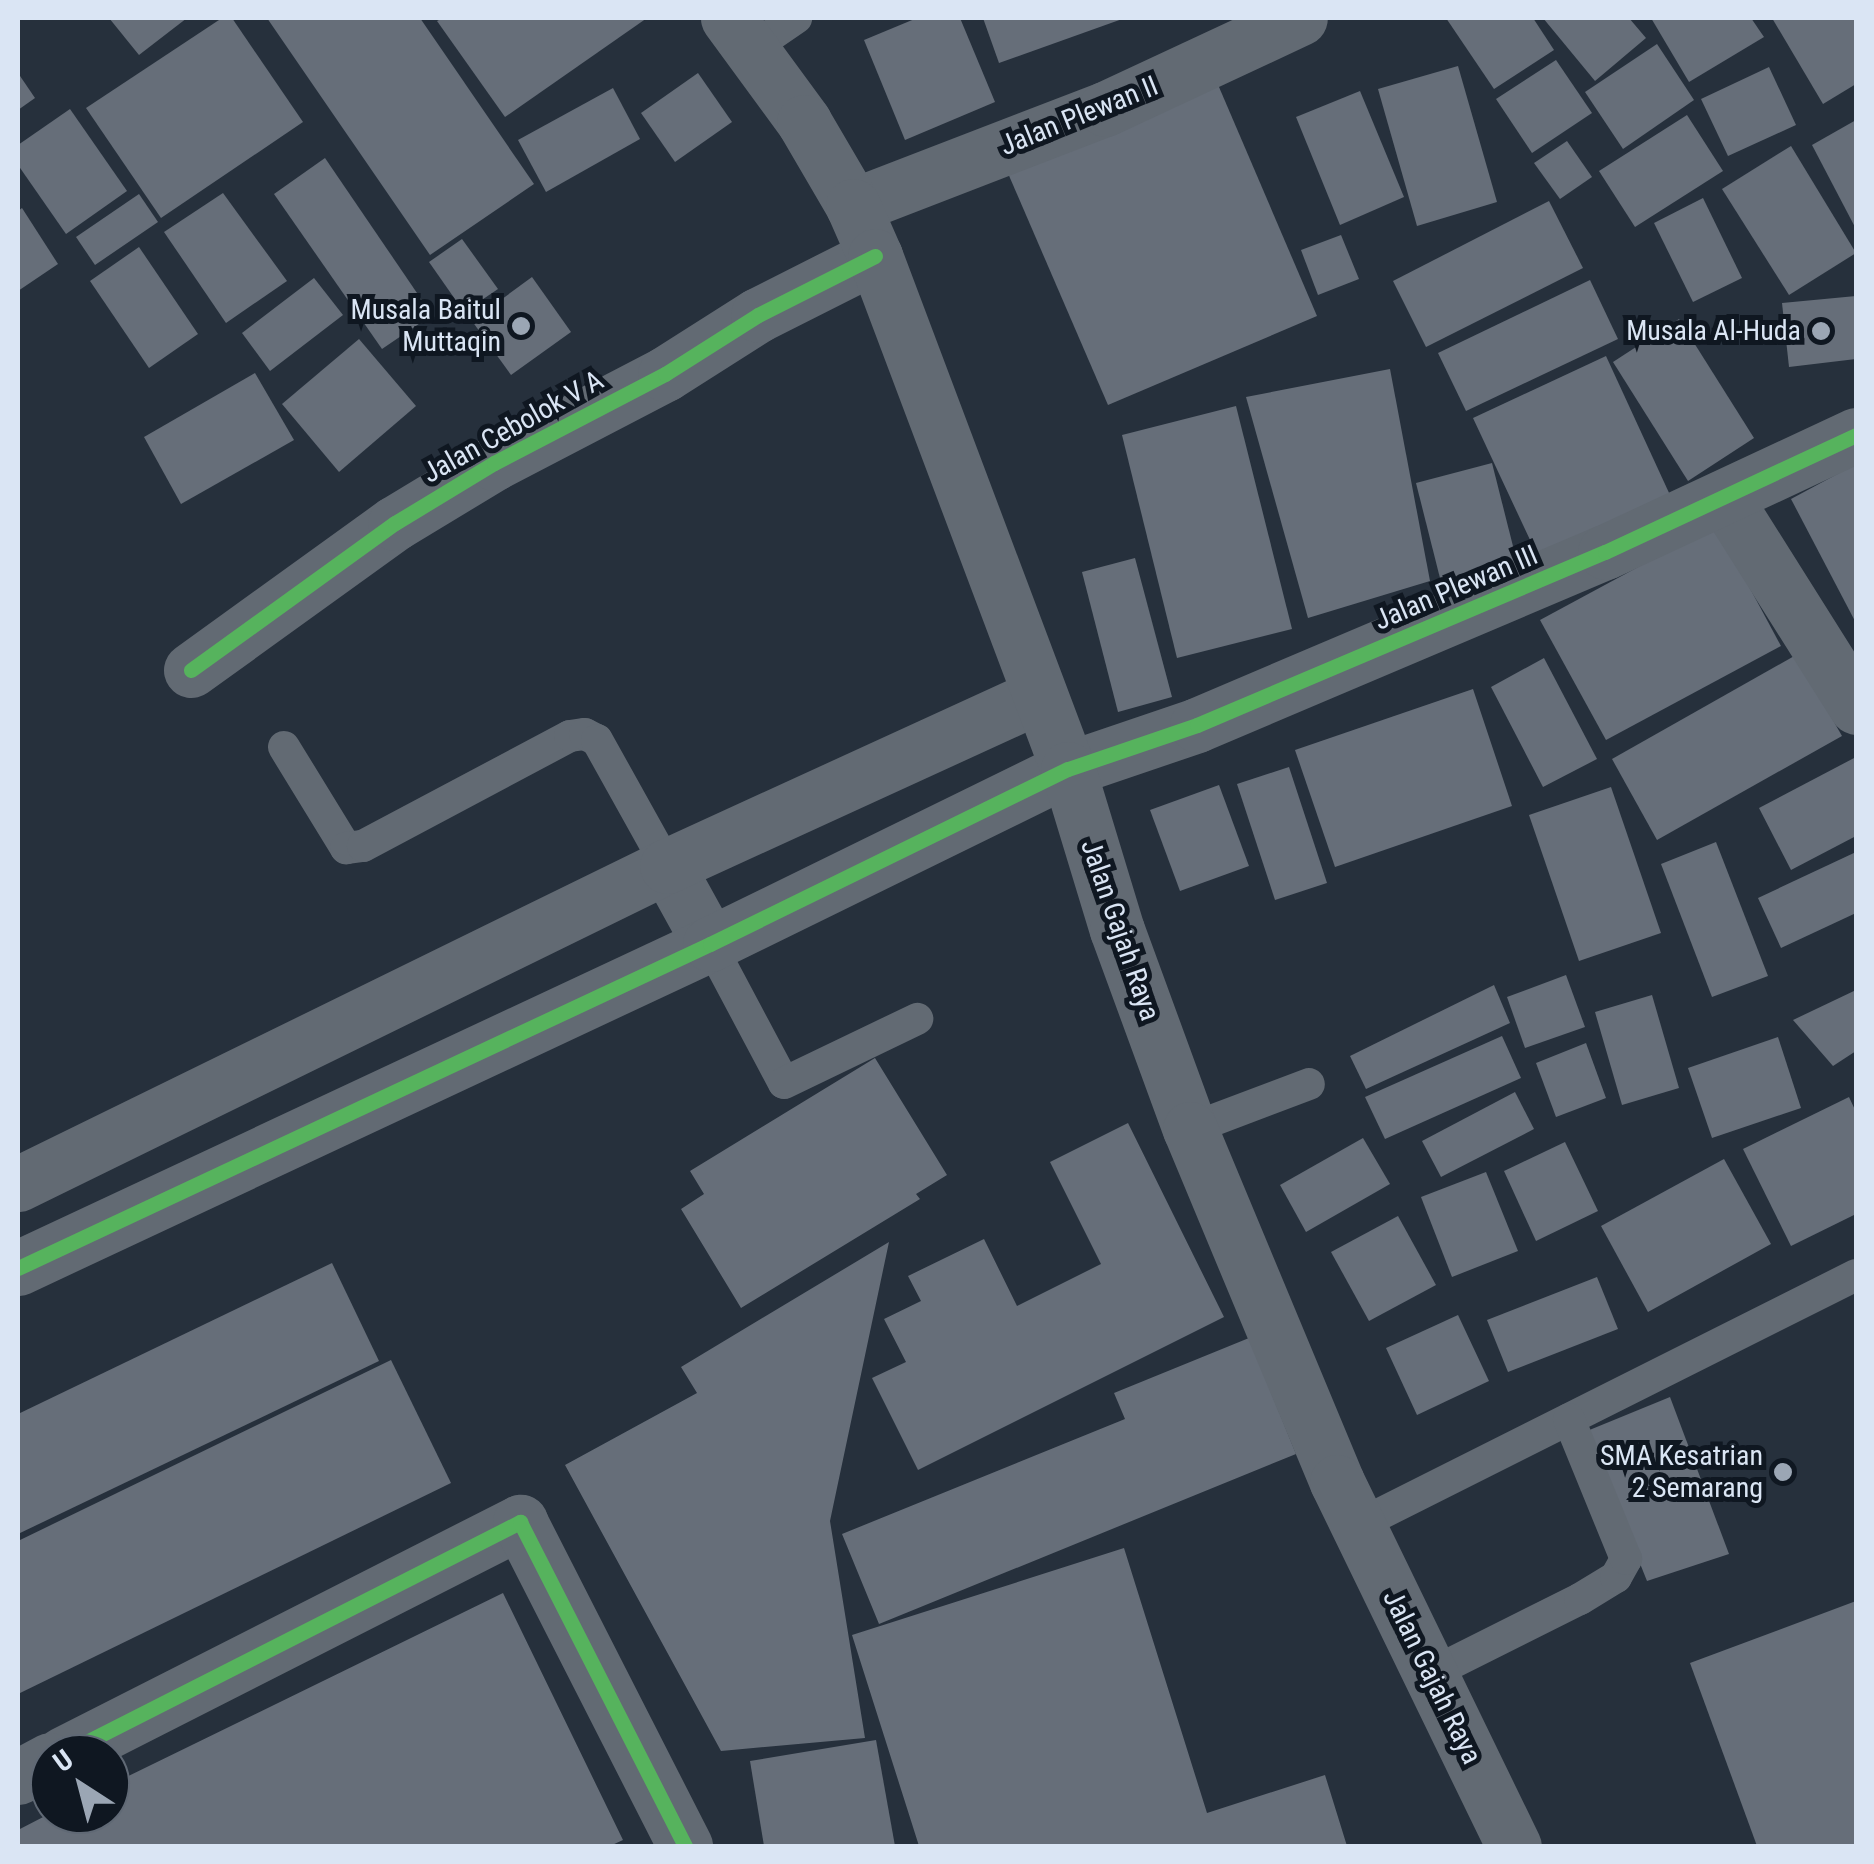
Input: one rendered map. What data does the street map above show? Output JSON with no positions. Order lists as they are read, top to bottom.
{
  "streets": {
    "street": [
      "Jalan Plewan II",
      "Jalan Cebolok V A",
      "Jalan Plewan III",
      "Jalan Gajah Raya"
    ]
  },
  "crossings": [
    ["Jalan Plewan II", "Jalan Gajah Raya"],
    ["Jalan Cebolok V A", "Jalan Gajah Raya"],
    ["Jalan Plewan III", "Jalan Gajah Raya"]
  ],
  "places": ["Musala Baitul Muttaqin", "Musala Al-Huda", "SMA Kesatrian 2 Semarang"],
  "north": "top left"
}
